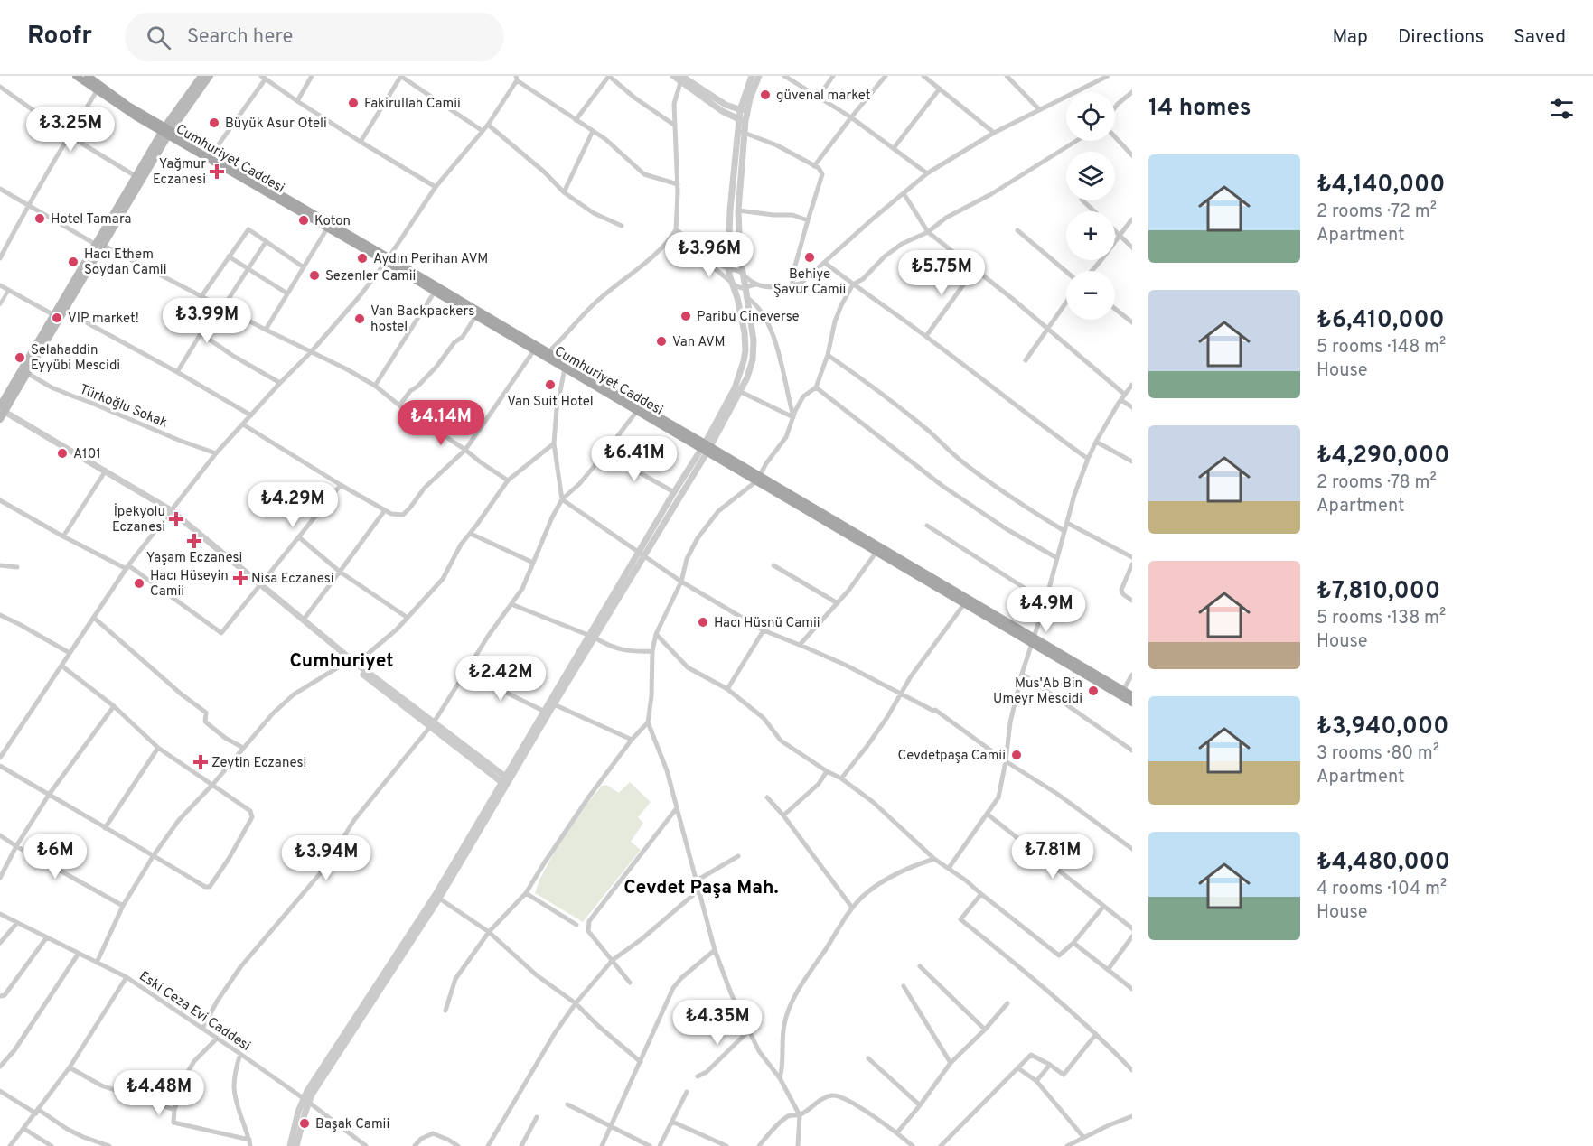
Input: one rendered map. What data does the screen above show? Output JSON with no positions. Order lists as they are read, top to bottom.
{
  "streets": {
    "main road": ["Cumhuriyet Caddesi"],
    "street": ["Türkoğlu Sokak", "Eski Ceza Evi Caddesi"]
  },
  "districts": ["Cumhuriyet", "Cevdet Paşa Mah."],
  "places": {
    "other": [
      "güvenal market",
      "Fakirullah Camii",
      "Büyük Asur Oteli",
      "Hotel Tamara",
      "Koton",
      "Behiye Şavur Camii",
      "Aydın Perihan AVM",
      "Hacı Ethem Soydan Camii",
      "Sezenler Camii",
      "Paribu Cineverse",
      "VIP market!",
      "Van Backpackers hostel",
      "Van AVM",
      "Selahaddin Eyyübi Mescidi",
      "Van Suit Hotel",
      "A101",
      "Hacı Hüseyin Camii",
      "Hacı Hüsnü Camii",
      "Mus'Ab Bin Umeyr Mescidi",
      "Cevdetpaşa Camii",
      "Başak Camii"
    ],
    "health": [
      "Yağmur Eczanesi",
      "İpekyolu Eczanesi",
      "Yaşam Eczanesi",
      "Nisa Eczanesi",
      "Zeytin Eczanesi"
    ]
  },
  "page": {
    "header": "Roofr",
    "search": "Search here",
    "nav": ["Map", "Directions", "Saved"],
    "heading": "14 homes",
    "map_buttons": ["+", "−"],
    "price": [
      "₺3.25M",
      "₺3.96M",
      "₺5.75M",
      "₺3.99M",
      "₺4.14M",
      "₺6.41M",
      "₺4.29M",
      "₺4.9M",
      "₺2.42M",
      "₺6M",
      "₺7.81M",
      "₺3.94M",
      "₺4.35M",
      "₺4.48M"
    ],
    "list": [
      {
        "name": "₺4,140,000",
        "note": "2 rooms · 72 m² · Apartment"
      },
      {
        "name": "₺6,410,000",
        "note": "5 rooms · 148 m² · House"
      },
      {
        "name": "₺4,290,000",
        "note": "2 rooms · 78 m² · Apartment"
      },
      {
        "name": "₺7,810,000",
        "note": "5 rooms · 138 m² · House"
      },
      {
        "name": "₺3,940,000",
        "note": "3 rooms · 80 m² · Apartment"
      },
      {
        "name": "₺4,480,000",
        "note": "4 rooms · 104 m² · House"
      }
    ]
  }
}
